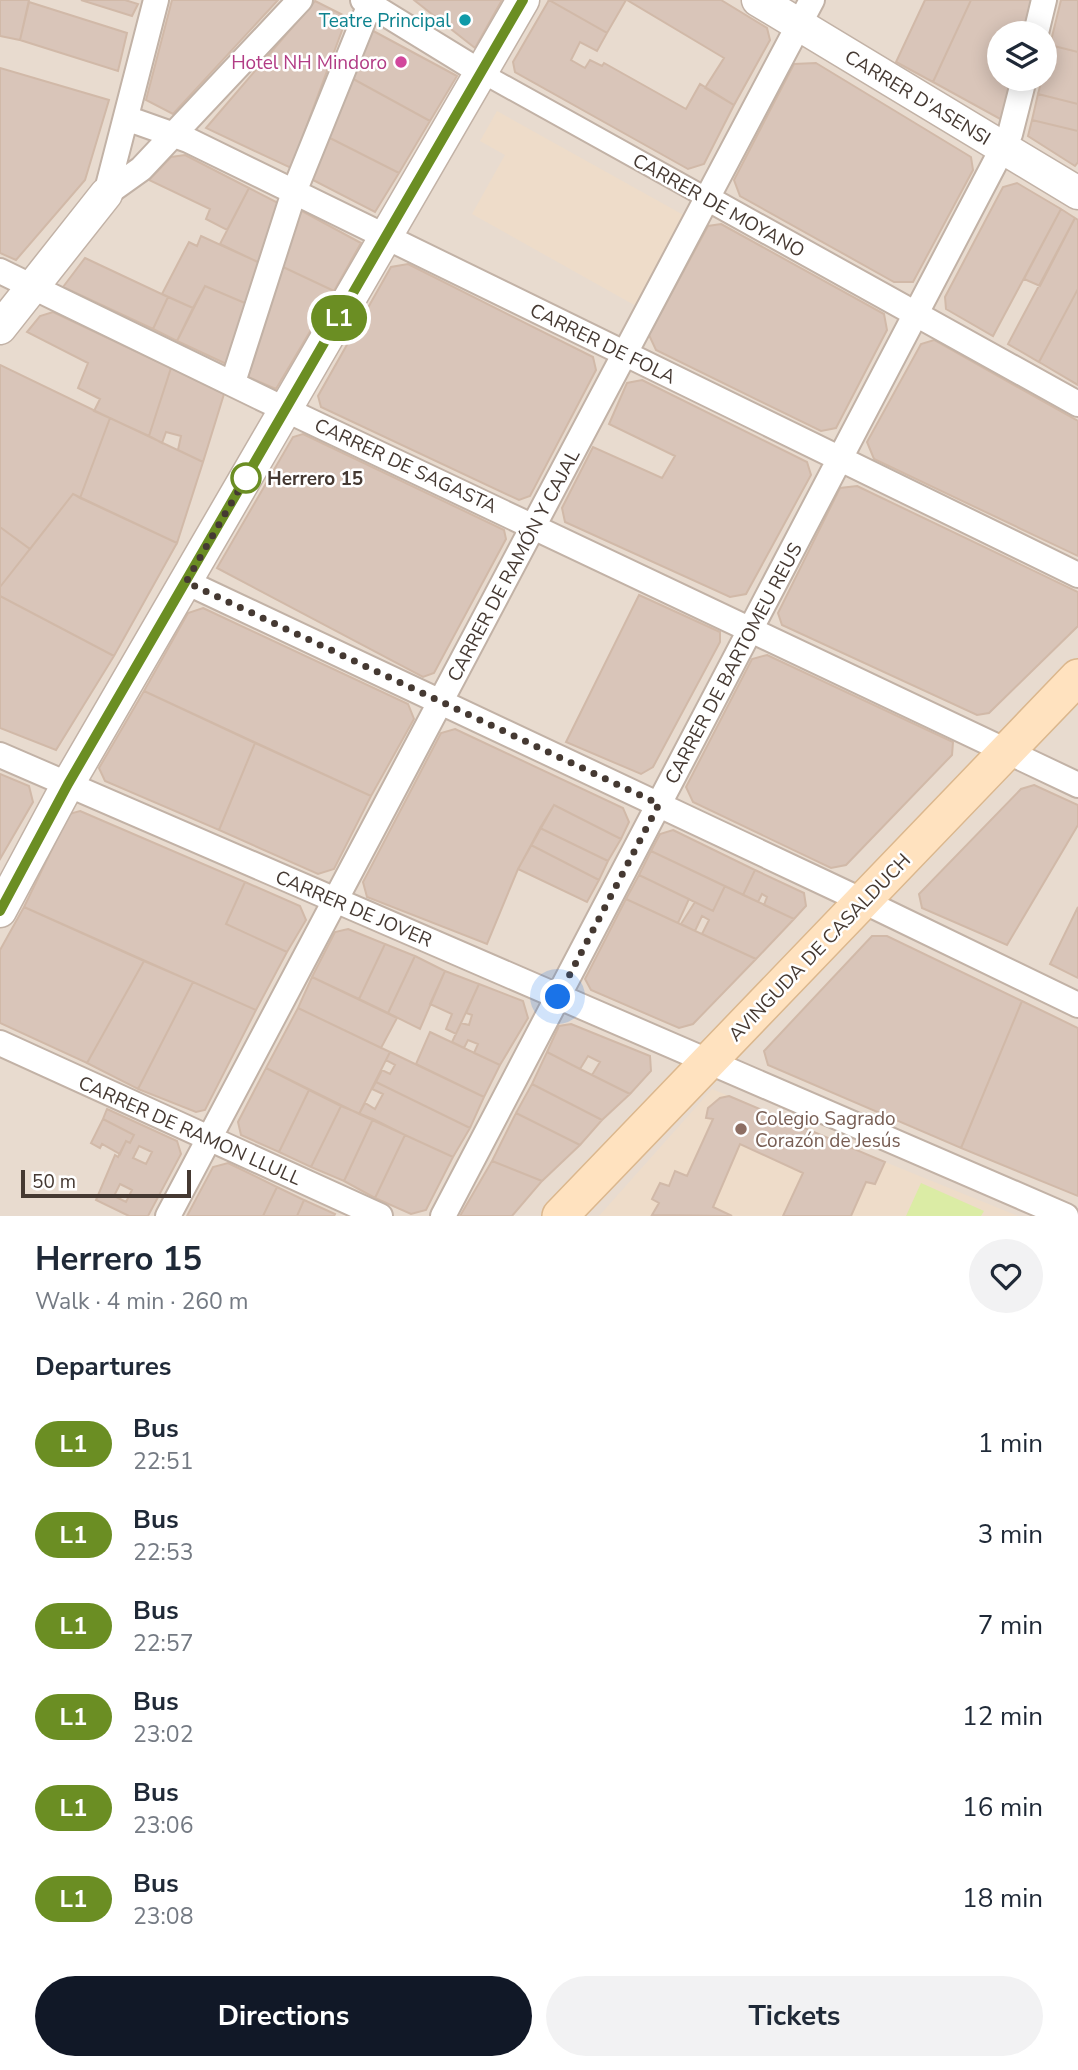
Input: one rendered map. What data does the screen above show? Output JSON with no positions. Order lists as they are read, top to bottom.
{
  "streets": {
    "main road": ["AVINGUDA DE CASALDUCH"],
    "street": [
      "CARRER D'ASENSI",
      "CARRER DE MOYANO",
      "CARRER DE FOLA",
      "CARRER DE SAGASTA",
      "CARRER DE RAMÓN Y CAJAL",
      "CARRER DE BARTOMEU REUS",
      "CARRER DE JOVER",
      "CARRER DE RAMON LLULL"
    ]
  },
  "crossings": [
    ["CARRER D'ASENSI", "CARRER DE RAMÓN Y CAJAL"],
    ["CARRER D'ASENSI", "CARRER DE BARTOMEU REUS"],
    ["CARRER DE MOYANO", "CARRER DE RAMÓN Y CAJAL"],
    ["CARRER DE MOYANO", "CARRER DE BARTOMEU REUS"],
    ["CARRER DE FOLA", "CARRER DE RAMÓN Y CAJAL"],
    ["CARRER DE FOLA", "CARRER DE BARTOMEU REUS"],
    ["CARRER DE SAGASTA", "CARRER DE RAMÓN Y CAJAL"],
    ["CARRER DE SAGASTA", "CARRER DE BARTOMEU REUS"],
    ["CARRER DE SAGASTA", "AVINGUDA DE CASALDUCH"],
    ["CARRER DE RAMÓN Y CAJAL", "CARRER DE JOVER"],
    ["CARRER DE RAMÓN Y CAJAL", "CARRER DE RAMON LLULL"],
    ["CARRER DE BARTOMEU REUS", "CARRER DE JOVER"],
    ["CARRER DE JOVER", "AVINGUDA DE CASALDUCH"]
  ],
  "places": [
    "Teatre Principal",
    "Hotel NH Mindoro",
    "Herrero 15",
    "Colegio Sagrado Corazón de Jesús"
  ],
  "lines": ["bus line L1"],
  "scale_bar": "50 m",
  "page": {
    "on_map": "L1",
    "scale": "50 m",
    "heading": [
      ["Herrero 15", "Walk · 4 min · 260 m"],
      "Departures"
    ],
    "list": [
      {
        "mark": "L1",
        "name": "Bus",
        "note": "22:51",
        "value": "1 min"
      },
      {
        "mark": "L1",
        "name": "Bus",
        "note": "22:53",
        "value": "3 min"
      },
      {
        "mark": "L1",
        "name": "Bus",
        "note": "22:57",
        "value": "7 min"
      },
      {
        "mark": "L1",
        "name": "Bus",
        "note": "23:02",
        "value": "12 min"
      },
      {
        "mark": "L1",
        "name": "Bus",
        "note": "23:06",
        "value": "16 min"
      },
      {
        "mark": "L1",
        "name": "Bus",
        "note": "23:08",
        "value": "18 min"
      }
    ],
    "buttons": ["Directions", "Tickets"]
  }
}
